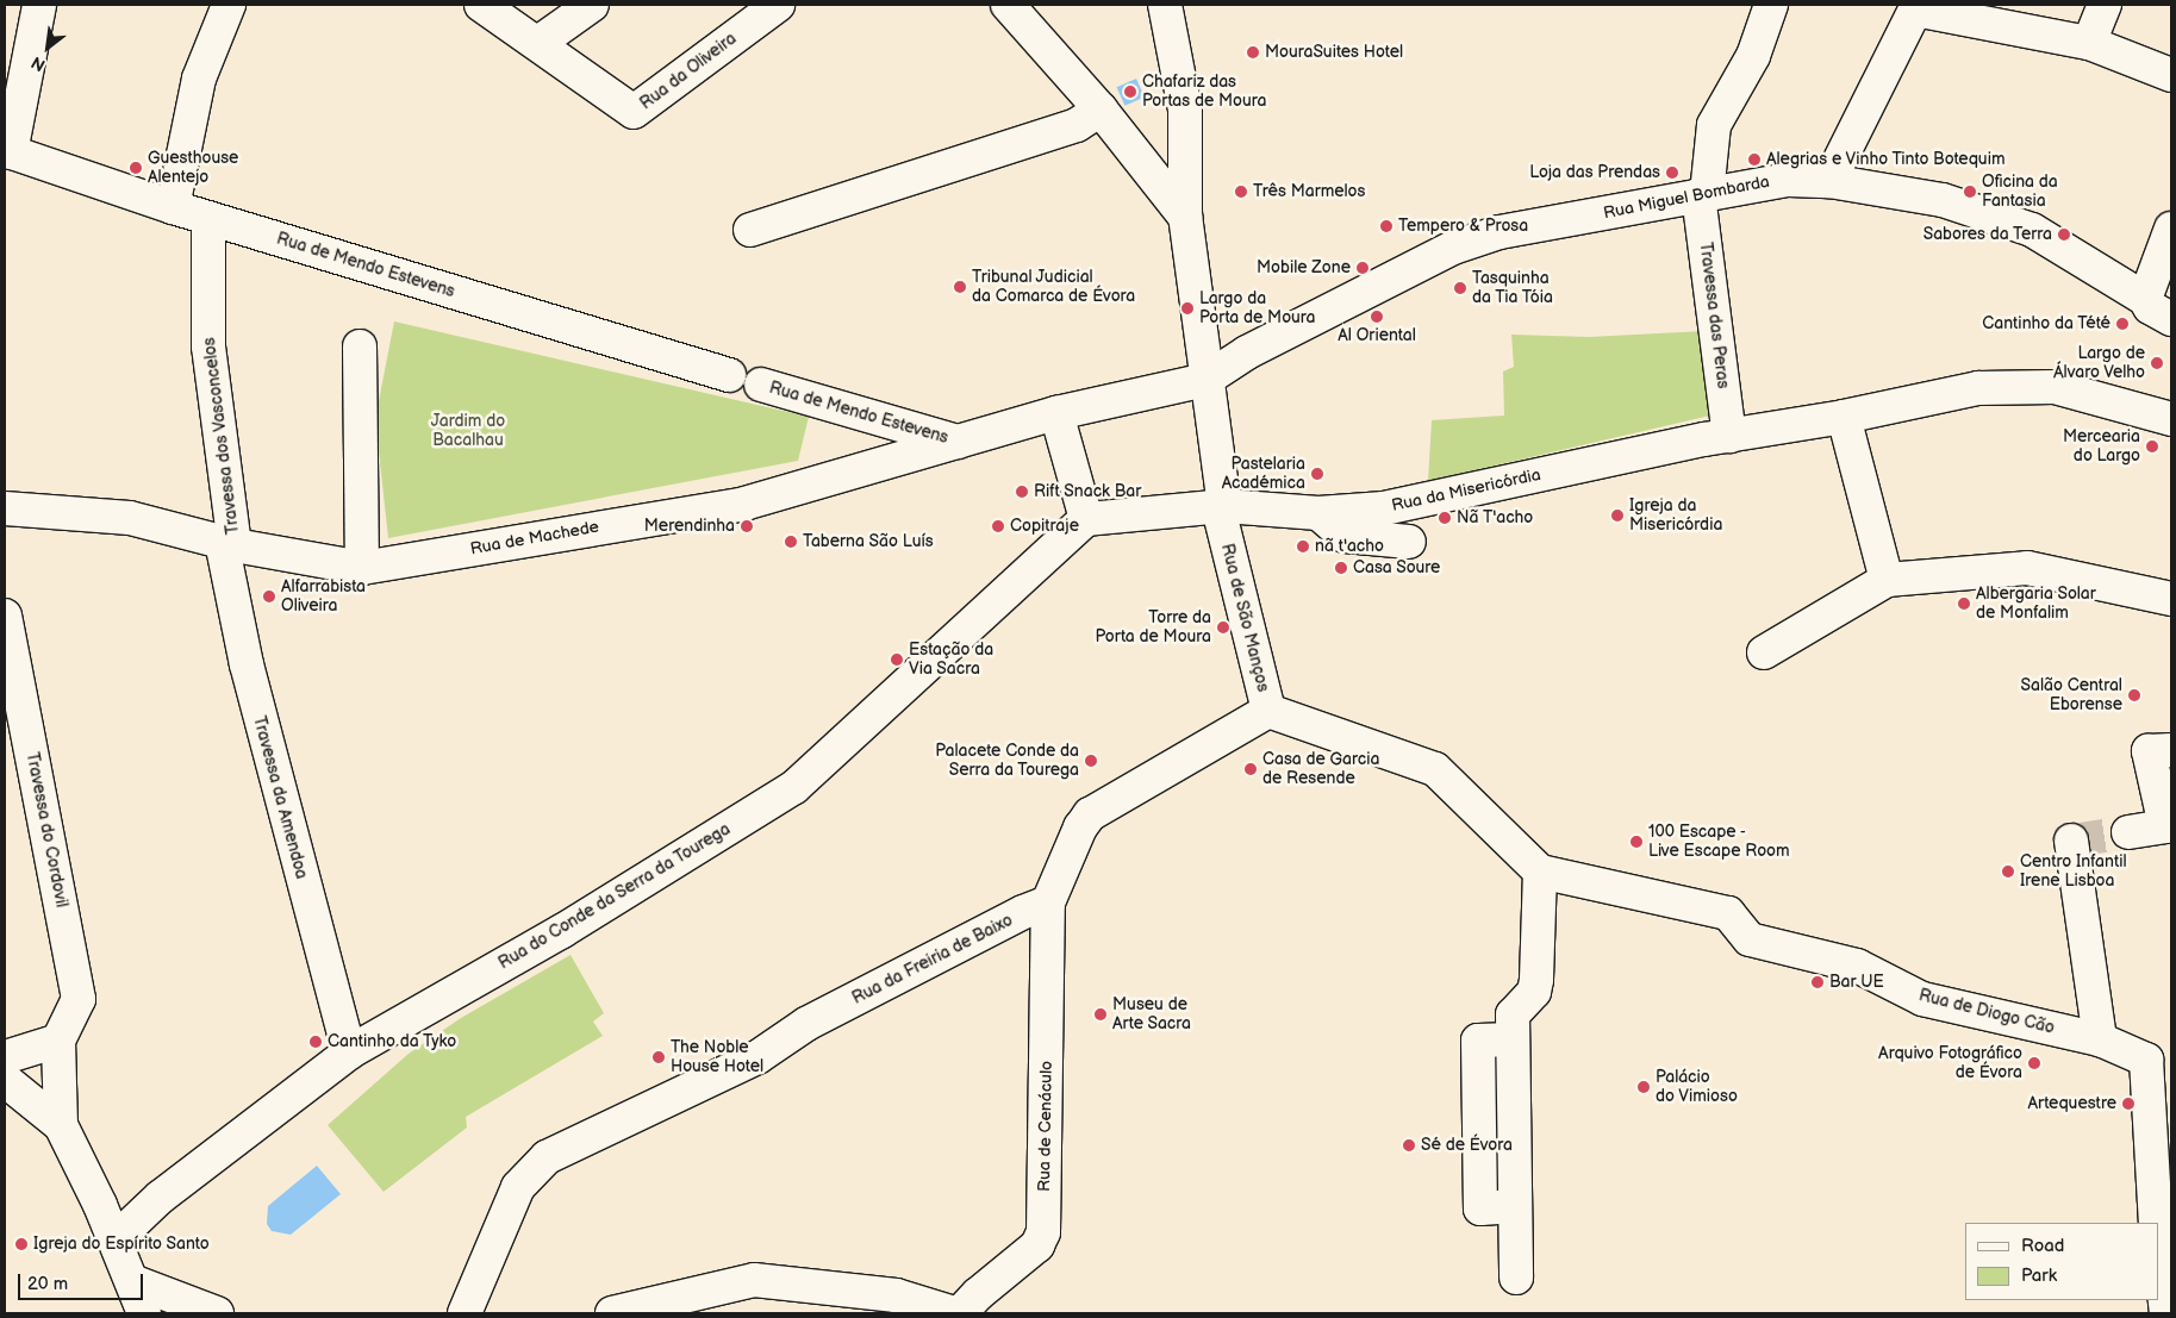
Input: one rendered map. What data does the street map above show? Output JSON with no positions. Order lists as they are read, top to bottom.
{
  "streets": {
    "street": [
      "Rua da Oliveira",
      "Rua Miguel Bombarda",
      "Rua de Mendo Estevens",
      "Travessa das Peras",
      "Travessa dos Vasconcelos",
      "Rua da Misericórdia",
      "Rua de Machede",
      "Rua de São Manços",
      "Travessa da Amendoa",
      "Travessa do Cordovil",
      "Rua do Conde da Serra da Tourega",
      "Rua da Freiria de Baixo",
      "Rua de Diogo Cão",
      "Rua de Cenáculo"
    ]
  },
  "crossings": [
    ["Rua Miguel Bombarda", "Travessa das Peras"],
    ["Rua de Mendo Estevens", "Travessa dos Vasconcelos"],
    ["Rua de Mendo Estevens", "Rua de Machede"],
    ["Travessa das Peras", "Rua da Misericórdia"],
    ["Travessa dos Vasconcelos", "Rua de Machede"],
    ["Travessa dos Vasconcelos", "Travessa da Amendoa"],
    ["Rua da Misericórdia", "Rua de São Manços"],
    ["Rua de Machede", "Travessa da Amendoa"],
    ["Rua de São Manços", "Rua de Diogo Cão"],
    ["Travessa da Amendoa", "Rua do Conde da Serra da Tourega"],
    ["Rua da Freiria de Baixo", "Rua de Cenáculo"]
  ],
  "parks": ["Jardim do Bacalhau"],
  "places": [
    "MouraSuites Hotel",
    "Chafariz das Portas de Moura",
    "Alegrias e Vinho Tinto Botequim",
    "Guesthouse Alentejo",
    "Loja das Prendas",
    "Três Marmelos",
    "Oficina da Fantasia",
    "Tempero & Prosa",
    "Sabores da Terra",
    "Mobile Zone",
    "Tribunal Judicial da Comarca de Évora",
    "Tasquinha da Tia Tóia",
    "Largo da Porta de Moura",
    "Al Oriental",
    "Cantinho da Tété",
    "Largo de Álvaro Velho",
    "Mercearia do Largo",
    "Pastelaria Académica",
    "Rift Snack Bar",
    "Igreja da Misericórdia",
    "Nã T'acho",
    "Merendinha",
    "Copitraje",
    "Taberna São Luís",
    "nã t'acho",
    "Casa Soure",
    "Alfarrabista Oliveira",
    "Albergaria Solar de Monfalim",
    "Torre da Porta de Moura",
    "Estação da Via Sacra",
    "Salão Central Eborense",
    "Palacete Conde da Serra da Tourega",
    "Casa de Garcia de Resende",
    "100 Escape - Live Escape Room",
    "Centro Infantil Irene Lisboa",
    "Bar UE",
    "Museu de Arte Sacra",
    "Cantinho da Tyko",
    "The Noble House Hotel",
    "Arquivo Fotográfico de Évora",
    "Palácio do Vimioso",
    "Artequestre",
    "Sé de Évora",
    "Igreja do Espírito Santo"
  ],
  "legend": ["Road", "Park"],
  "scale_bar": "20 m",
  "north": "bottom left"
}
